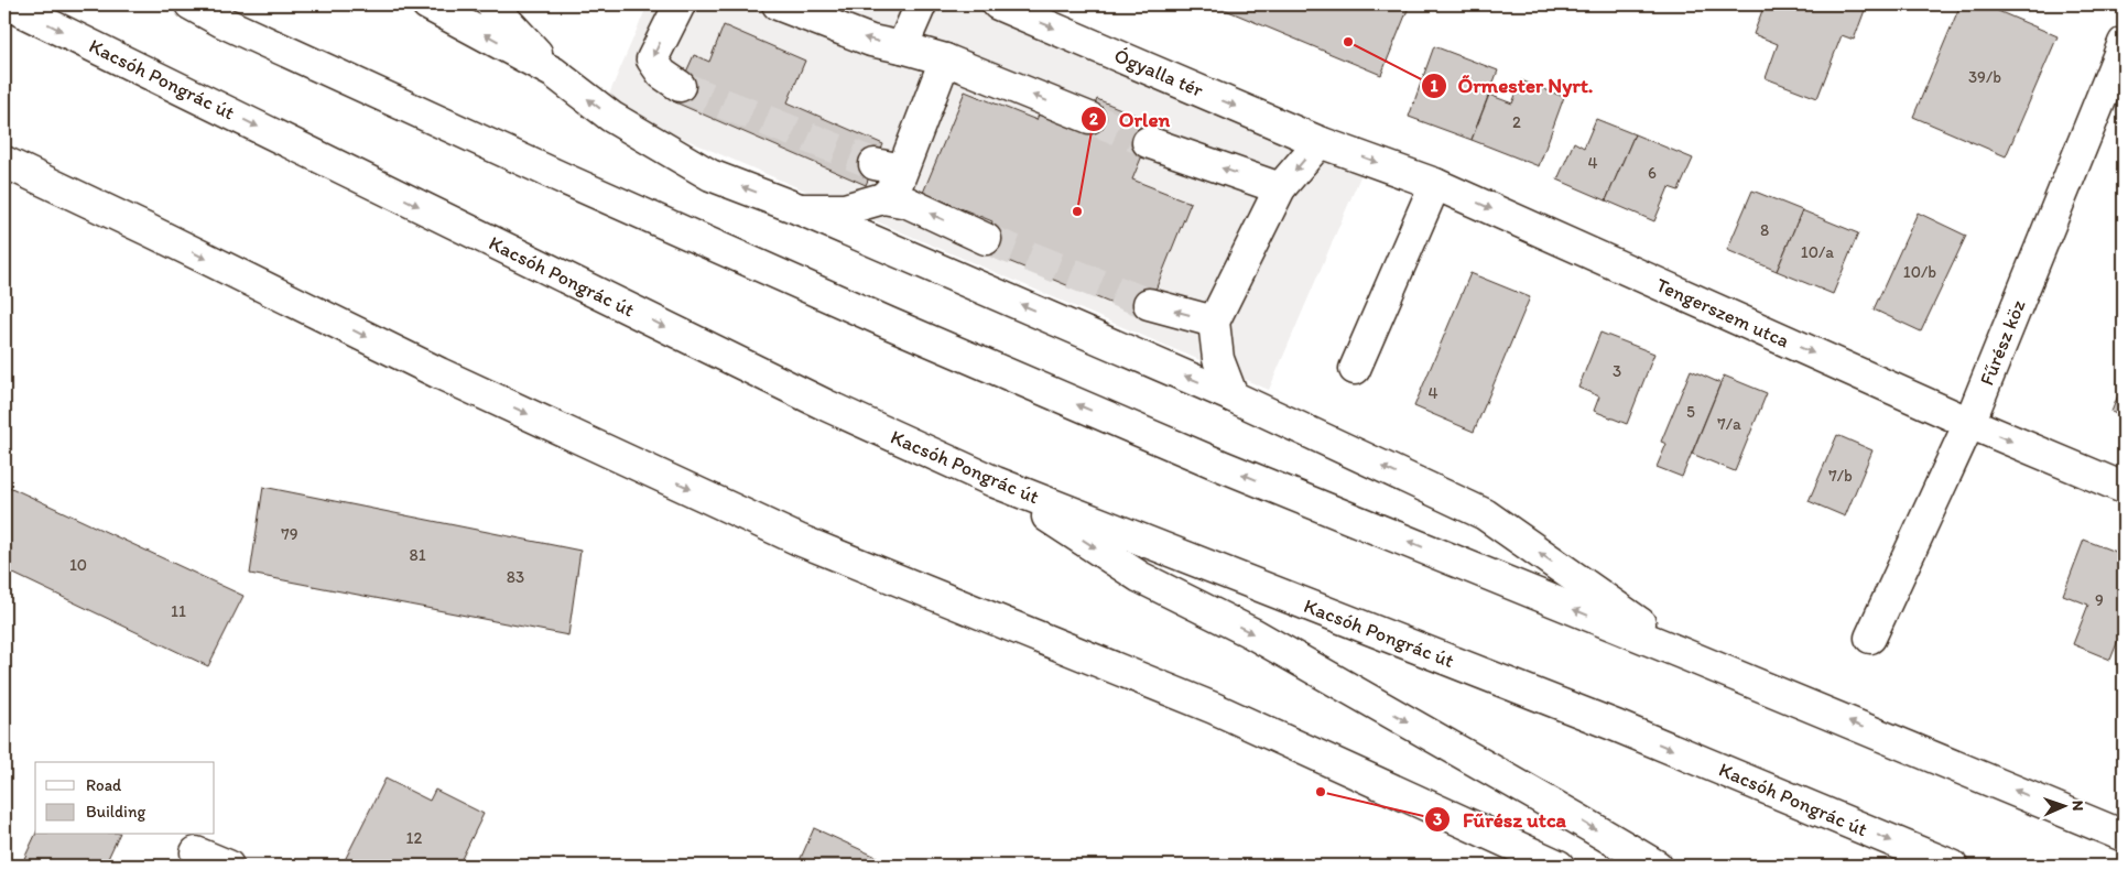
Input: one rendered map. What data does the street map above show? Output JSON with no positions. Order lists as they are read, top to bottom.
{
  "streets": {
    "main road": [
      "Ógyalla tér",
      "Kacsóh Pongrác út",
      "Tengerszem utca",
      "Fűrész köz"
    ]
  },
  "crossings": [
    ["Ógyalla tér", "Tengerszem utca"],
    ["Tengerszem utca", "Fűrész köz"]
  ],
  "one_way": ["Tengerszem utca"],
  "places": ["Őrmester Nyrt.", "Orlen", "Fűrész utca"],
  "house_numbers": [
    "39/b",
    "2",
    "4",
    "6",
    "8",
    "10/a",
    "10/b",
    "3",
    "4",
    "5",
    "7/a",
    "7/b",
    "79",
    "81",
    "10",
    "83",
    "9",
    "11",
    "12"
  ],
  "legend": ["Road", "Building"],
  "north": "right"
}
